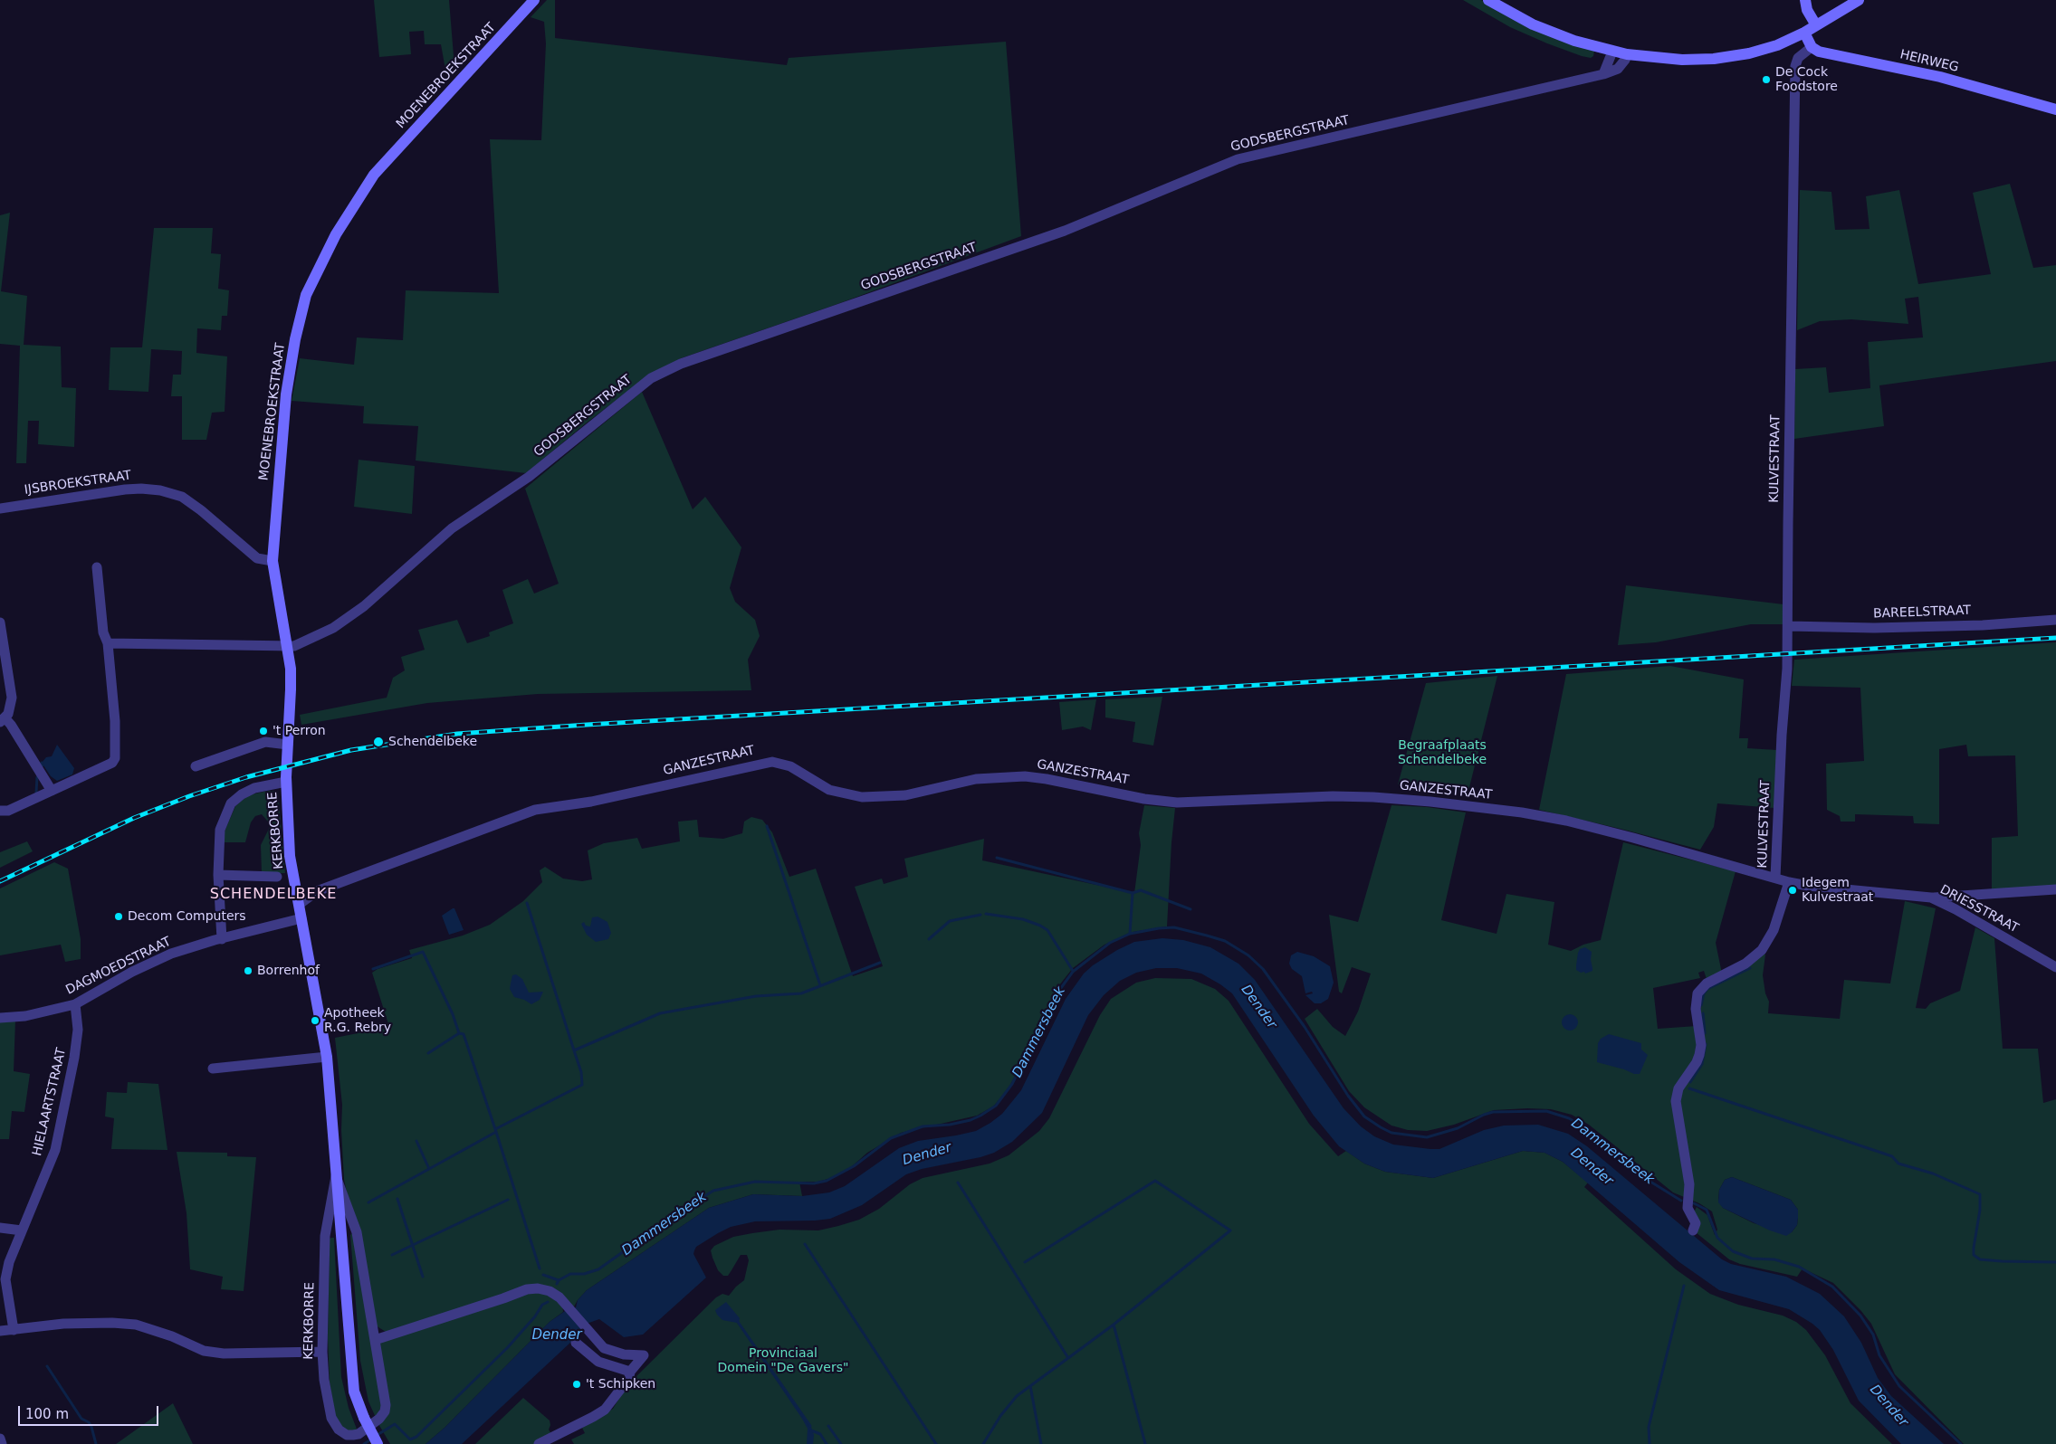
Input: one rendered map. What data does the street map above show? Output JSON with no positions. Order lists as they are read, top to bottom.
{
  "streets": {
    "street": [
      "HEIRWEG",
      "MOENEBROEKSTRAAT",
      "GODSBERGSTRAAT",
      "KULVESTRAAT",
      "IJSBROEKSTRAAT",
      "BAREELSTRAAT",
      "GANZESTRAAT",
      "KERKBORRE",
      "DRIESSTRAAT",
      "DAGMOEDSTRAAT",
      "HIELAARTSTRAAT"
    ]
  },
  "crossings": [
    ["HEIRWEG", "KULVESTRAAT"],
    ["MOENEBROEKSTRAAT", "GODSBERGSTRAAT"],
    ["MOENEBROEKSTRAAT", "IJSBROEKSTRAAT"],
    ["MOENEBROEKSTRAAT", "KERKBORRE"],
    ["KULVESTRAAT", "BAREELSTRAAT"],
    ["KULVESTRAAT", "GANZESTRAAT"],
    ["KULVESTRAAT", "DRIESSTRAAT"],
    ["GANZESTRAAT", "KERKBORRE"],
    ["GANZESTRAAT", "DRIESSTRAAT"],
    ["KERKBORRE", "DAGMOEDSTRAAT"],
    ["DAGMOEDSTRAAT", "HIELAARTSTRAAT"]
  ],
  "districts": ["SCHENDELBEKE"],
  "water": ["Dender", "Dammersbeek"],
  "parks": ["Begraafplaats Schendelbeke", "Provinciaal Domein \"De Gavers\""],
  "places": [
    "De Cock Foodstore",
    "'t Perron",
    "Schendelbeke",
    "Idegem Kulvestraat",
    "Decom Computers",
    "Borrenhof",
    "Apotheek R.G. Rebry",
    "'t Schipken"
  ],
  "scale_bar": "100 m"
}
